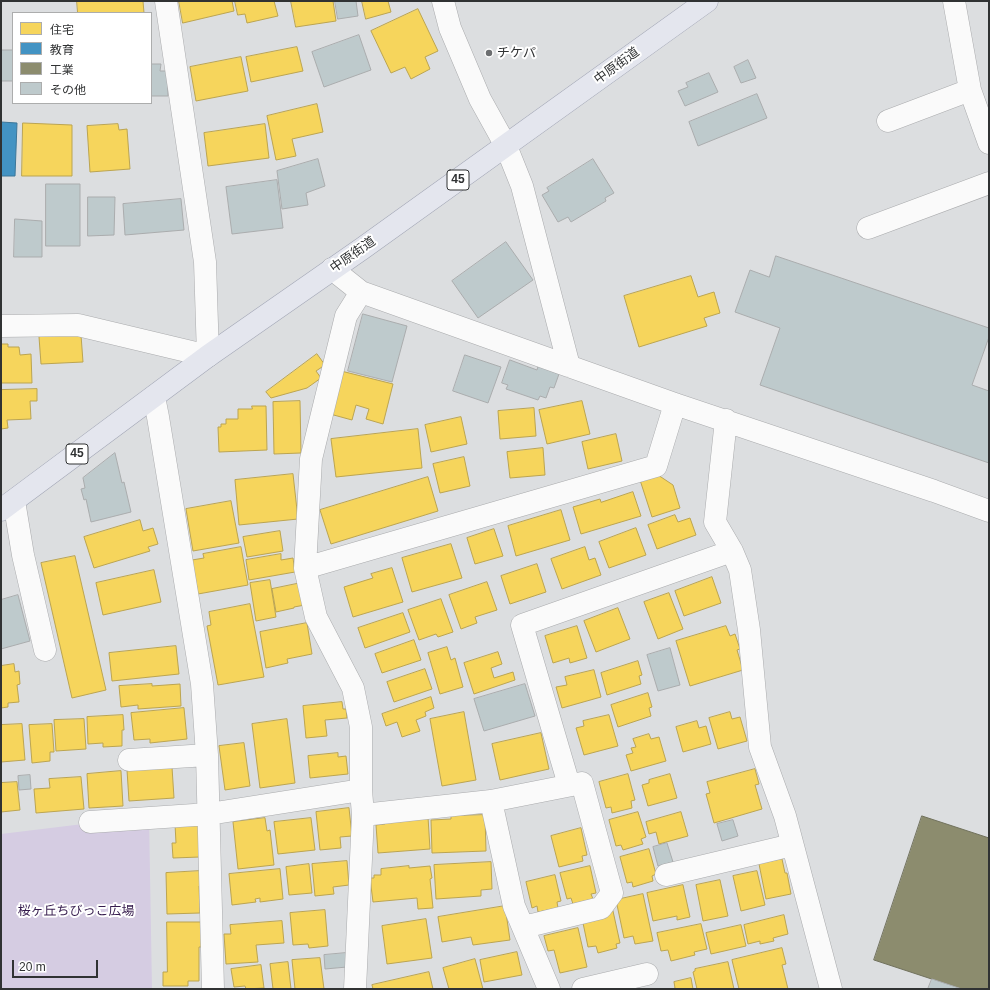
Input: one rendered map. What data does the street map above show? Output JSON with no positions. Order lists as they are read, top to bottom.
{
  "streets": {
    "main road": ["中原街道", "45"]
  },
  "parks": ["桜ヶ丘ちびっこ広場"],
  "places": ["チケパ"],
  "legend": [
    "住宅",
    "教育",
    "工業",
    "その他"
  ],
  "scale_bar": "20 m"
}
